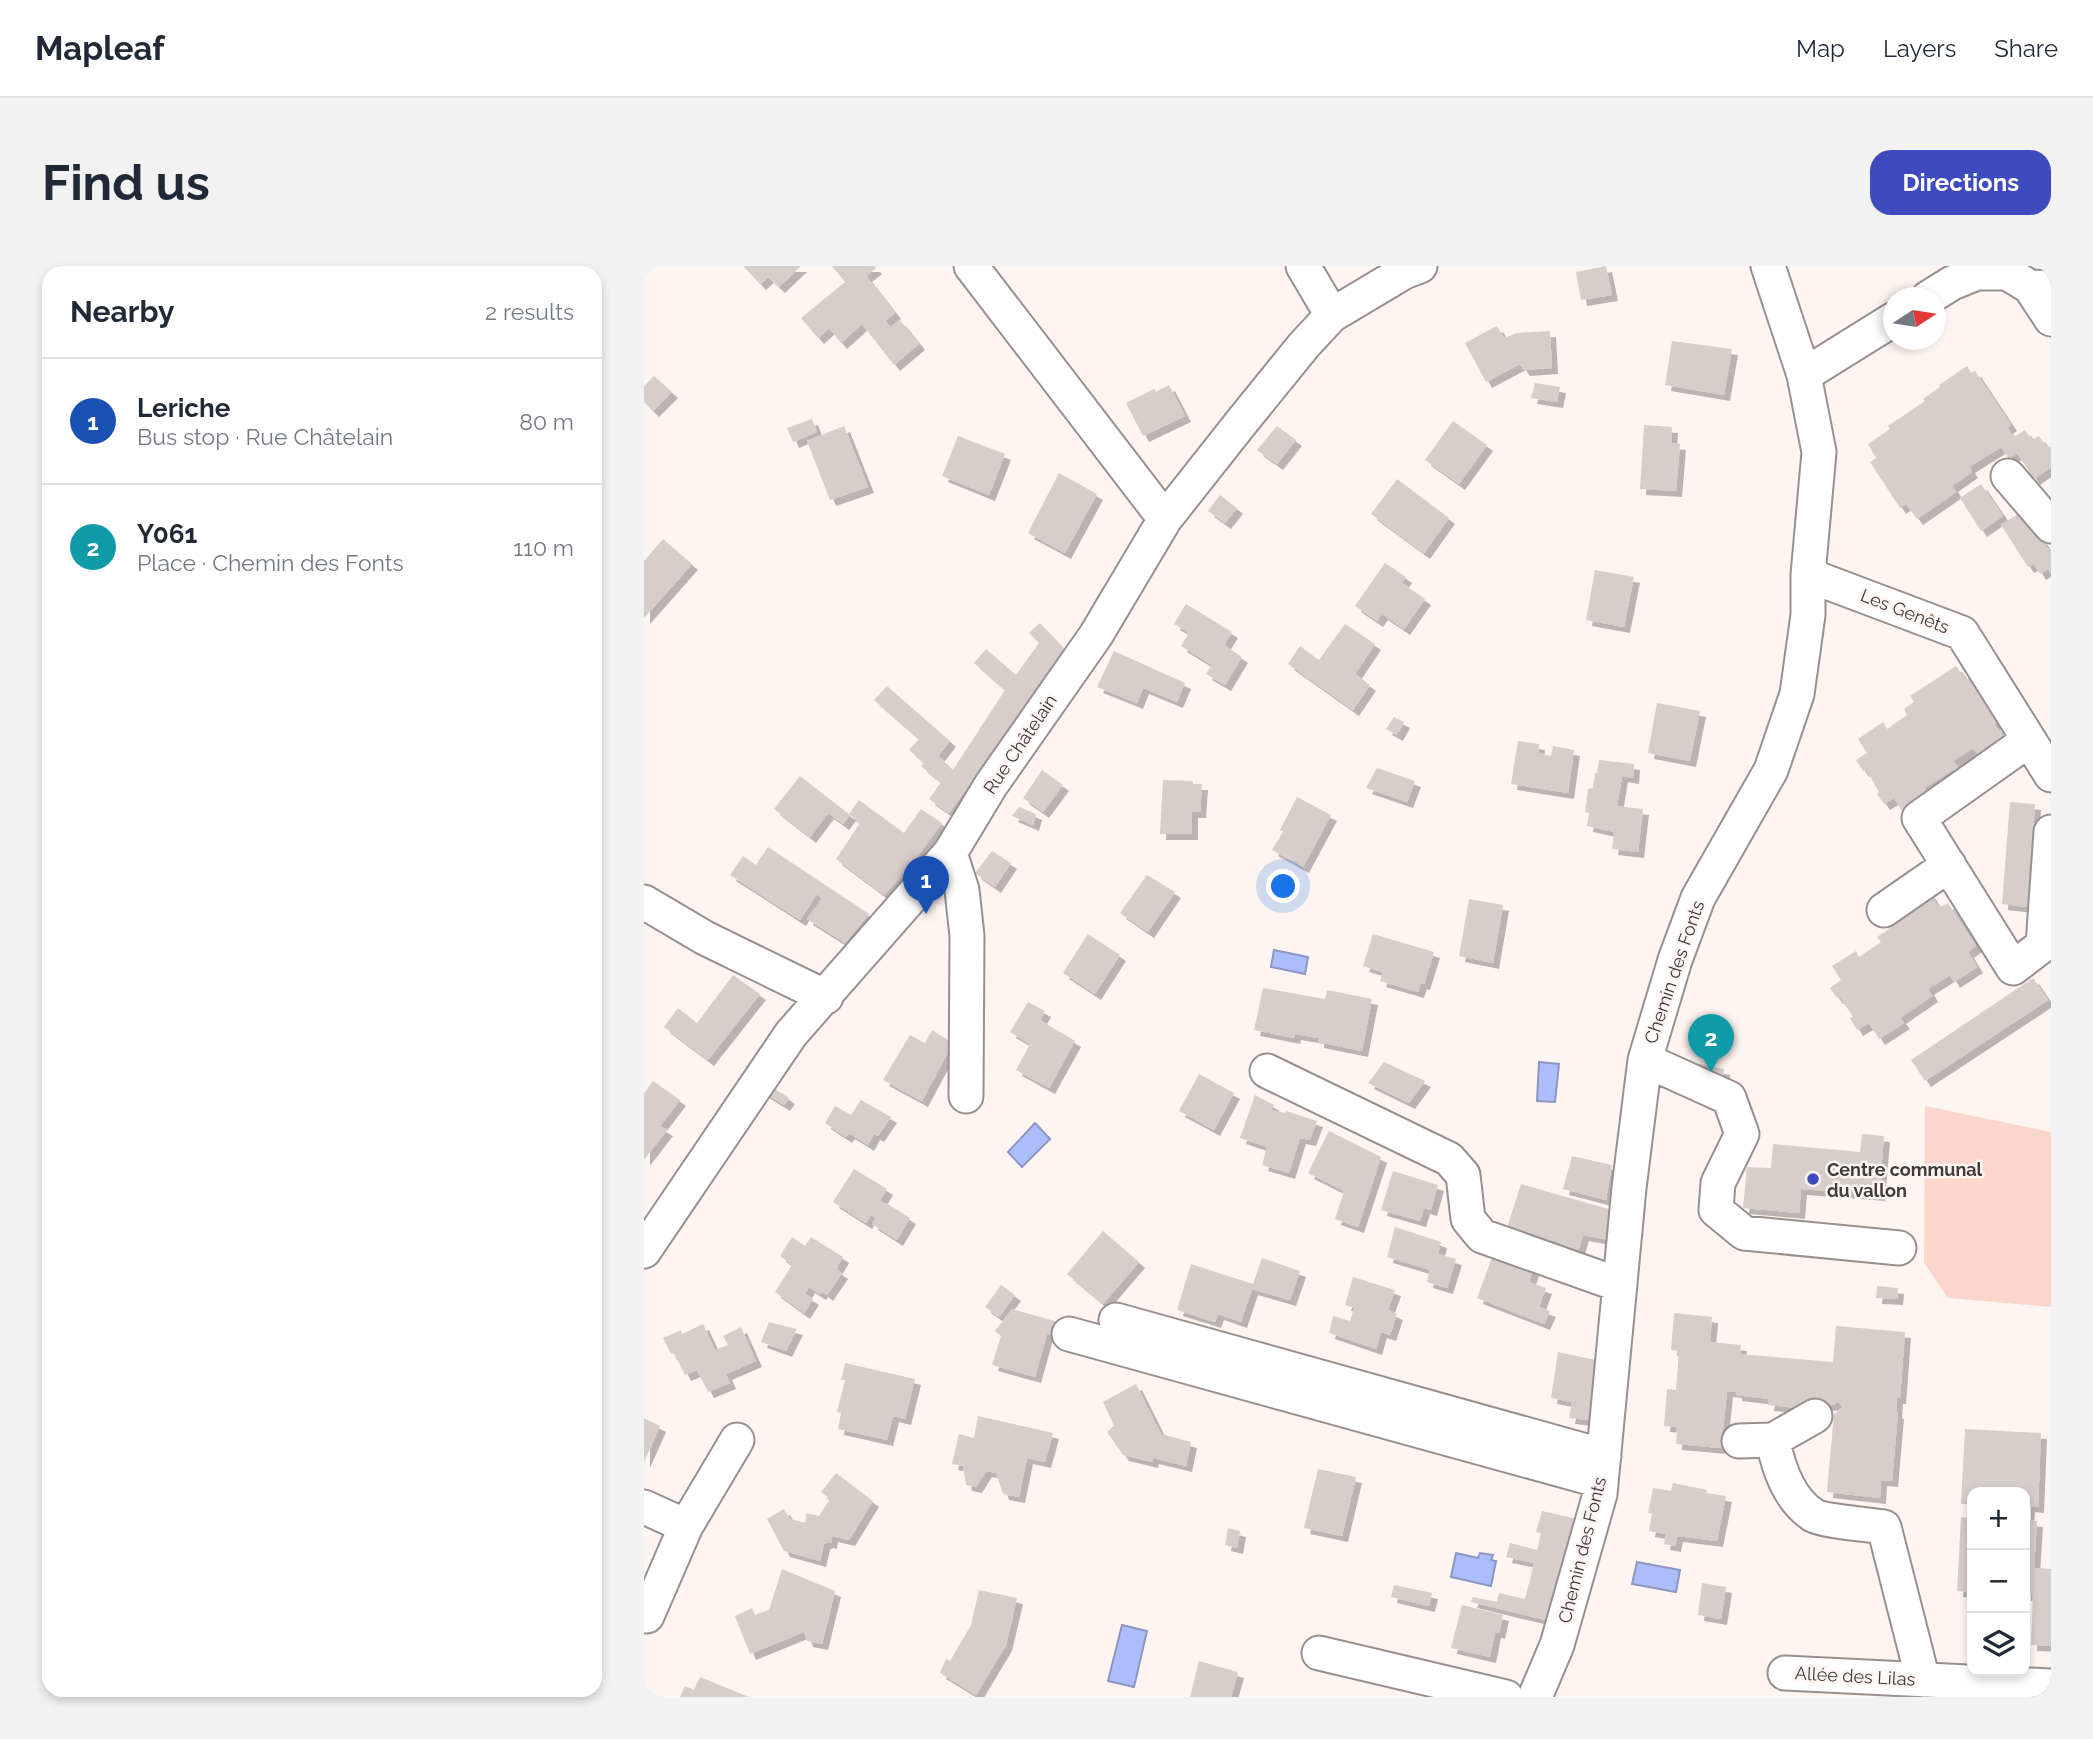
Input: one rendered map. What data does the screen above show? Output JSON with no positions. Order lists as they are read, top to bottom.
{
  "streets": {
    "street": [
      "Les Genêts",
      "Rue Châtelain",
      "Chemin des Fonts",
      "Allée des Lilas"
    ]
  },
  "crossings": [
    ["Les Genêts", "Chemin des Fonts"]
  ],
  "places": ["Centre communal du vallon"],
  "north": "right",
  "page": {
    "header": "Mapleaf",
    "nav": ["Map", "Layers", "Share"],
    "buttons": "Directions",
    "title": "Find us",
    "heading": ["Nearby", "2 results"],
    "list": [
      {
        "mark": "1",
        "name": "Leriche",
        "note": "Bus stop · Rue Châtelain",
        "value": "80 m"
      },
      {
        "mark": "2",
        "name": "Y061",
        "note": "Place · Chemin des Fonts",
        "value": "110 m"
      }
    ],
    "pins": ["1", "2"],
    "map_buttons": ["+", "−"]
  }
}
